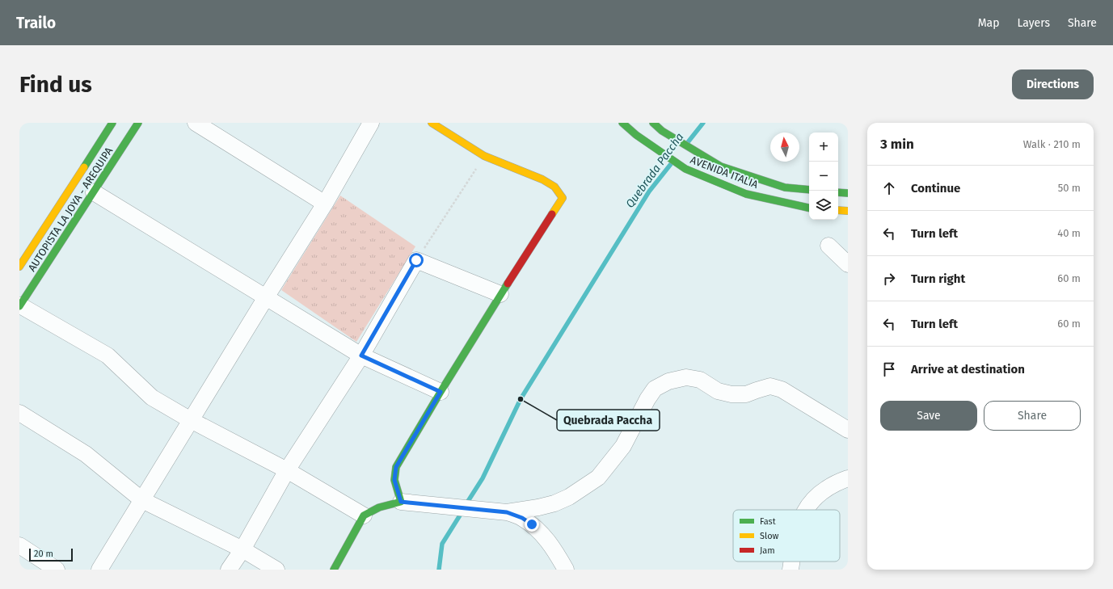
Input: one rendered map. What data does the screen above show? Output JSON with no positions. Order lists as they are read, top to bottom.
{
  "streets": {
    "main road": ["AVENIDA ITALIA", "AUTOPISTA LA JOYA - AREQUIPA"]
  },
  "water": ["Quebrada Paccha"],
  "places": ["Quebrada Paccha"],
  "legend": ["Fast", "Slow", "Jam"],
  "scale_bar": "20 m",
  "north": "top",
  "page": {
    "header": "Trailo",
    "nav": ["Map", "Layers", "Share"],
    "buttons": [
      "Directions",
      ["Save", "Share"]
    ],
    "title": "Find us",
    "heading": ["3 min", "Walk · 210 m"],
    "map_buttons": ["+", "−"],
    "list": [
      ["Continue", "50 m"],
      ["Turn left", "40 m"],
      ["Turn right", "60 m"],
      ["Turn left", "60 m"],
      "Arrive at destination"
    ],
    "scale": "20 m"
  }
}
